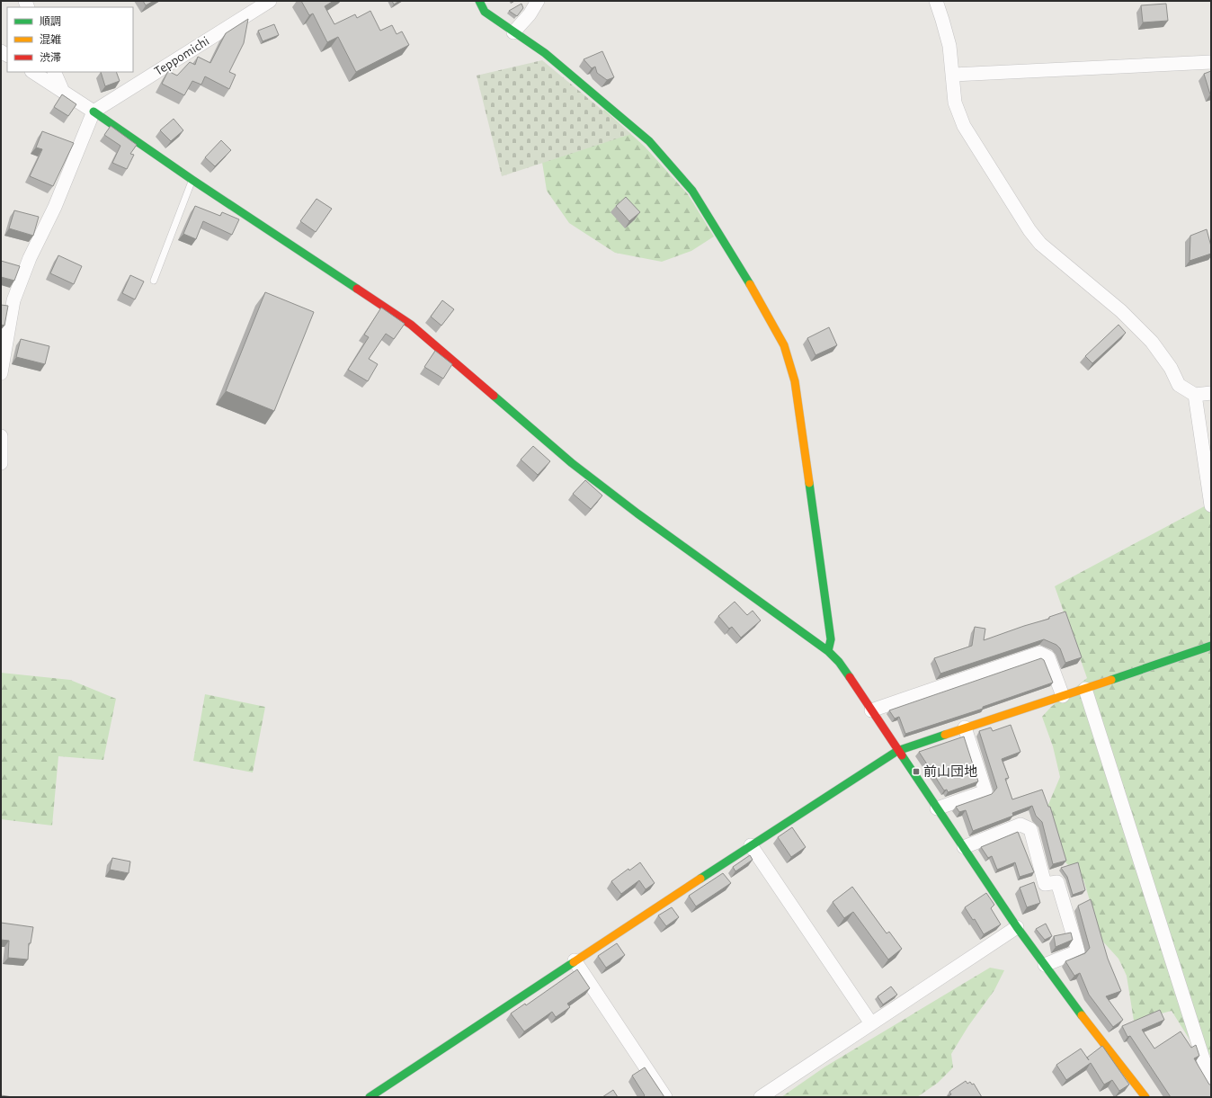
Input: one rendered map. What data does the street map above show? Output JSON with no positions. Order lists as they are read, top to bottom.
{
  "streets": {
    "street": ["Teppomichi"]
  },
  "places": {
    "transit": ["前山団地"]
  },
  "legend": ["順調", "混雑", "渋滞"]
}
